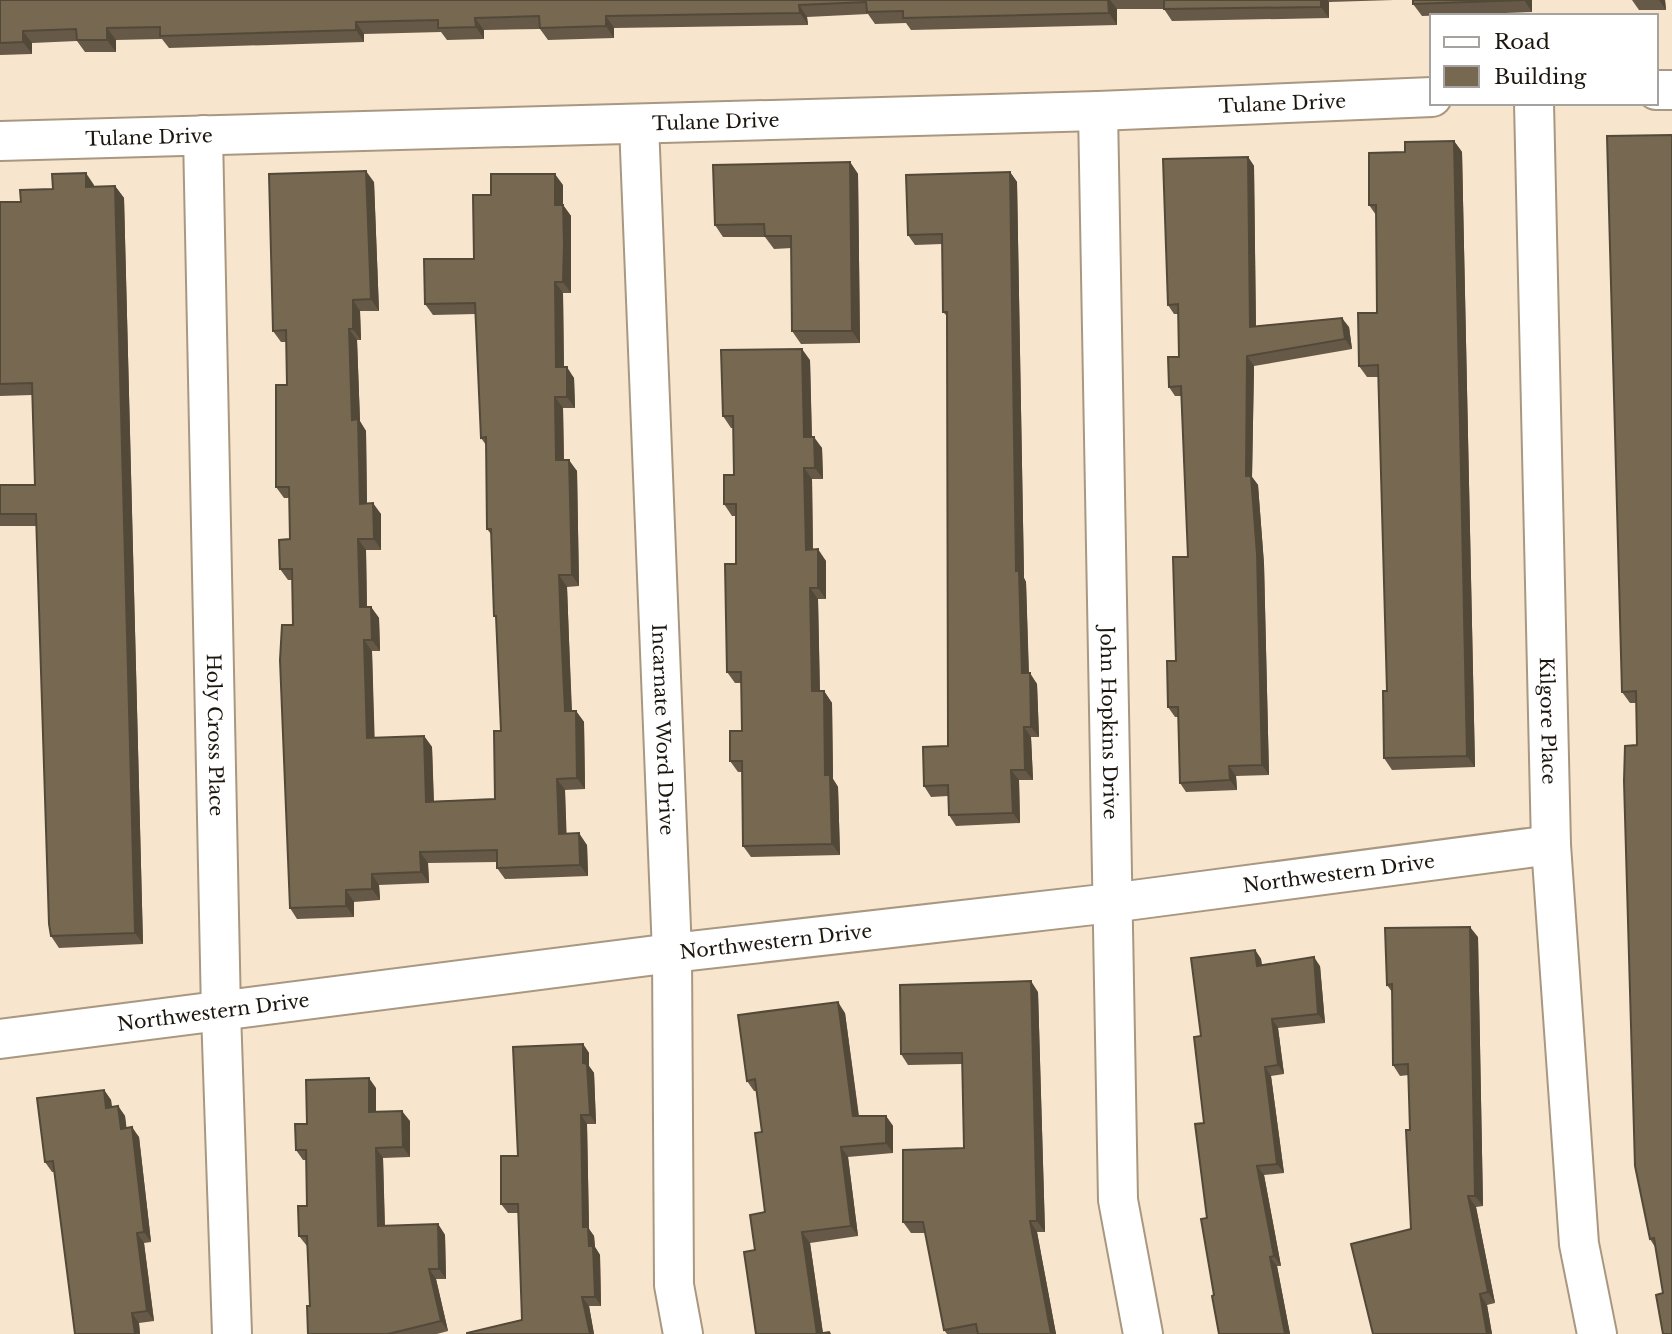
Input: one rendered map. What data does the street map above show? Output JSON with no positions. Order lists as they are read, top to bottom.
{
  "streets": {
    "street": [
      "Tulane Drive",
      "Kilgore Place",
      "John Hopkins Drive",
      "Incarnate Word Drive",
      "Holy Cross Place",
      "Northwestern Drive"
    ]
  },
  "crossings": [
    ["Tulane Drive", "John Hopkins Drive"],
    ["Tulane Drive", "Incarnate Word Drive"],
    ["Tulane Drive", "Holy Cross Place"],
    ["Kilgore Place", "Northwestern Drive"],
    ["John Hopkins Drive", "Northwestern Drive"],
    ["Incarnate Word Drive", "Northwestern Drive"],
    ["Holy Cross Place", "Northwestern Drive"]
  ],
  "legend": ["Road", "Building"]
}
